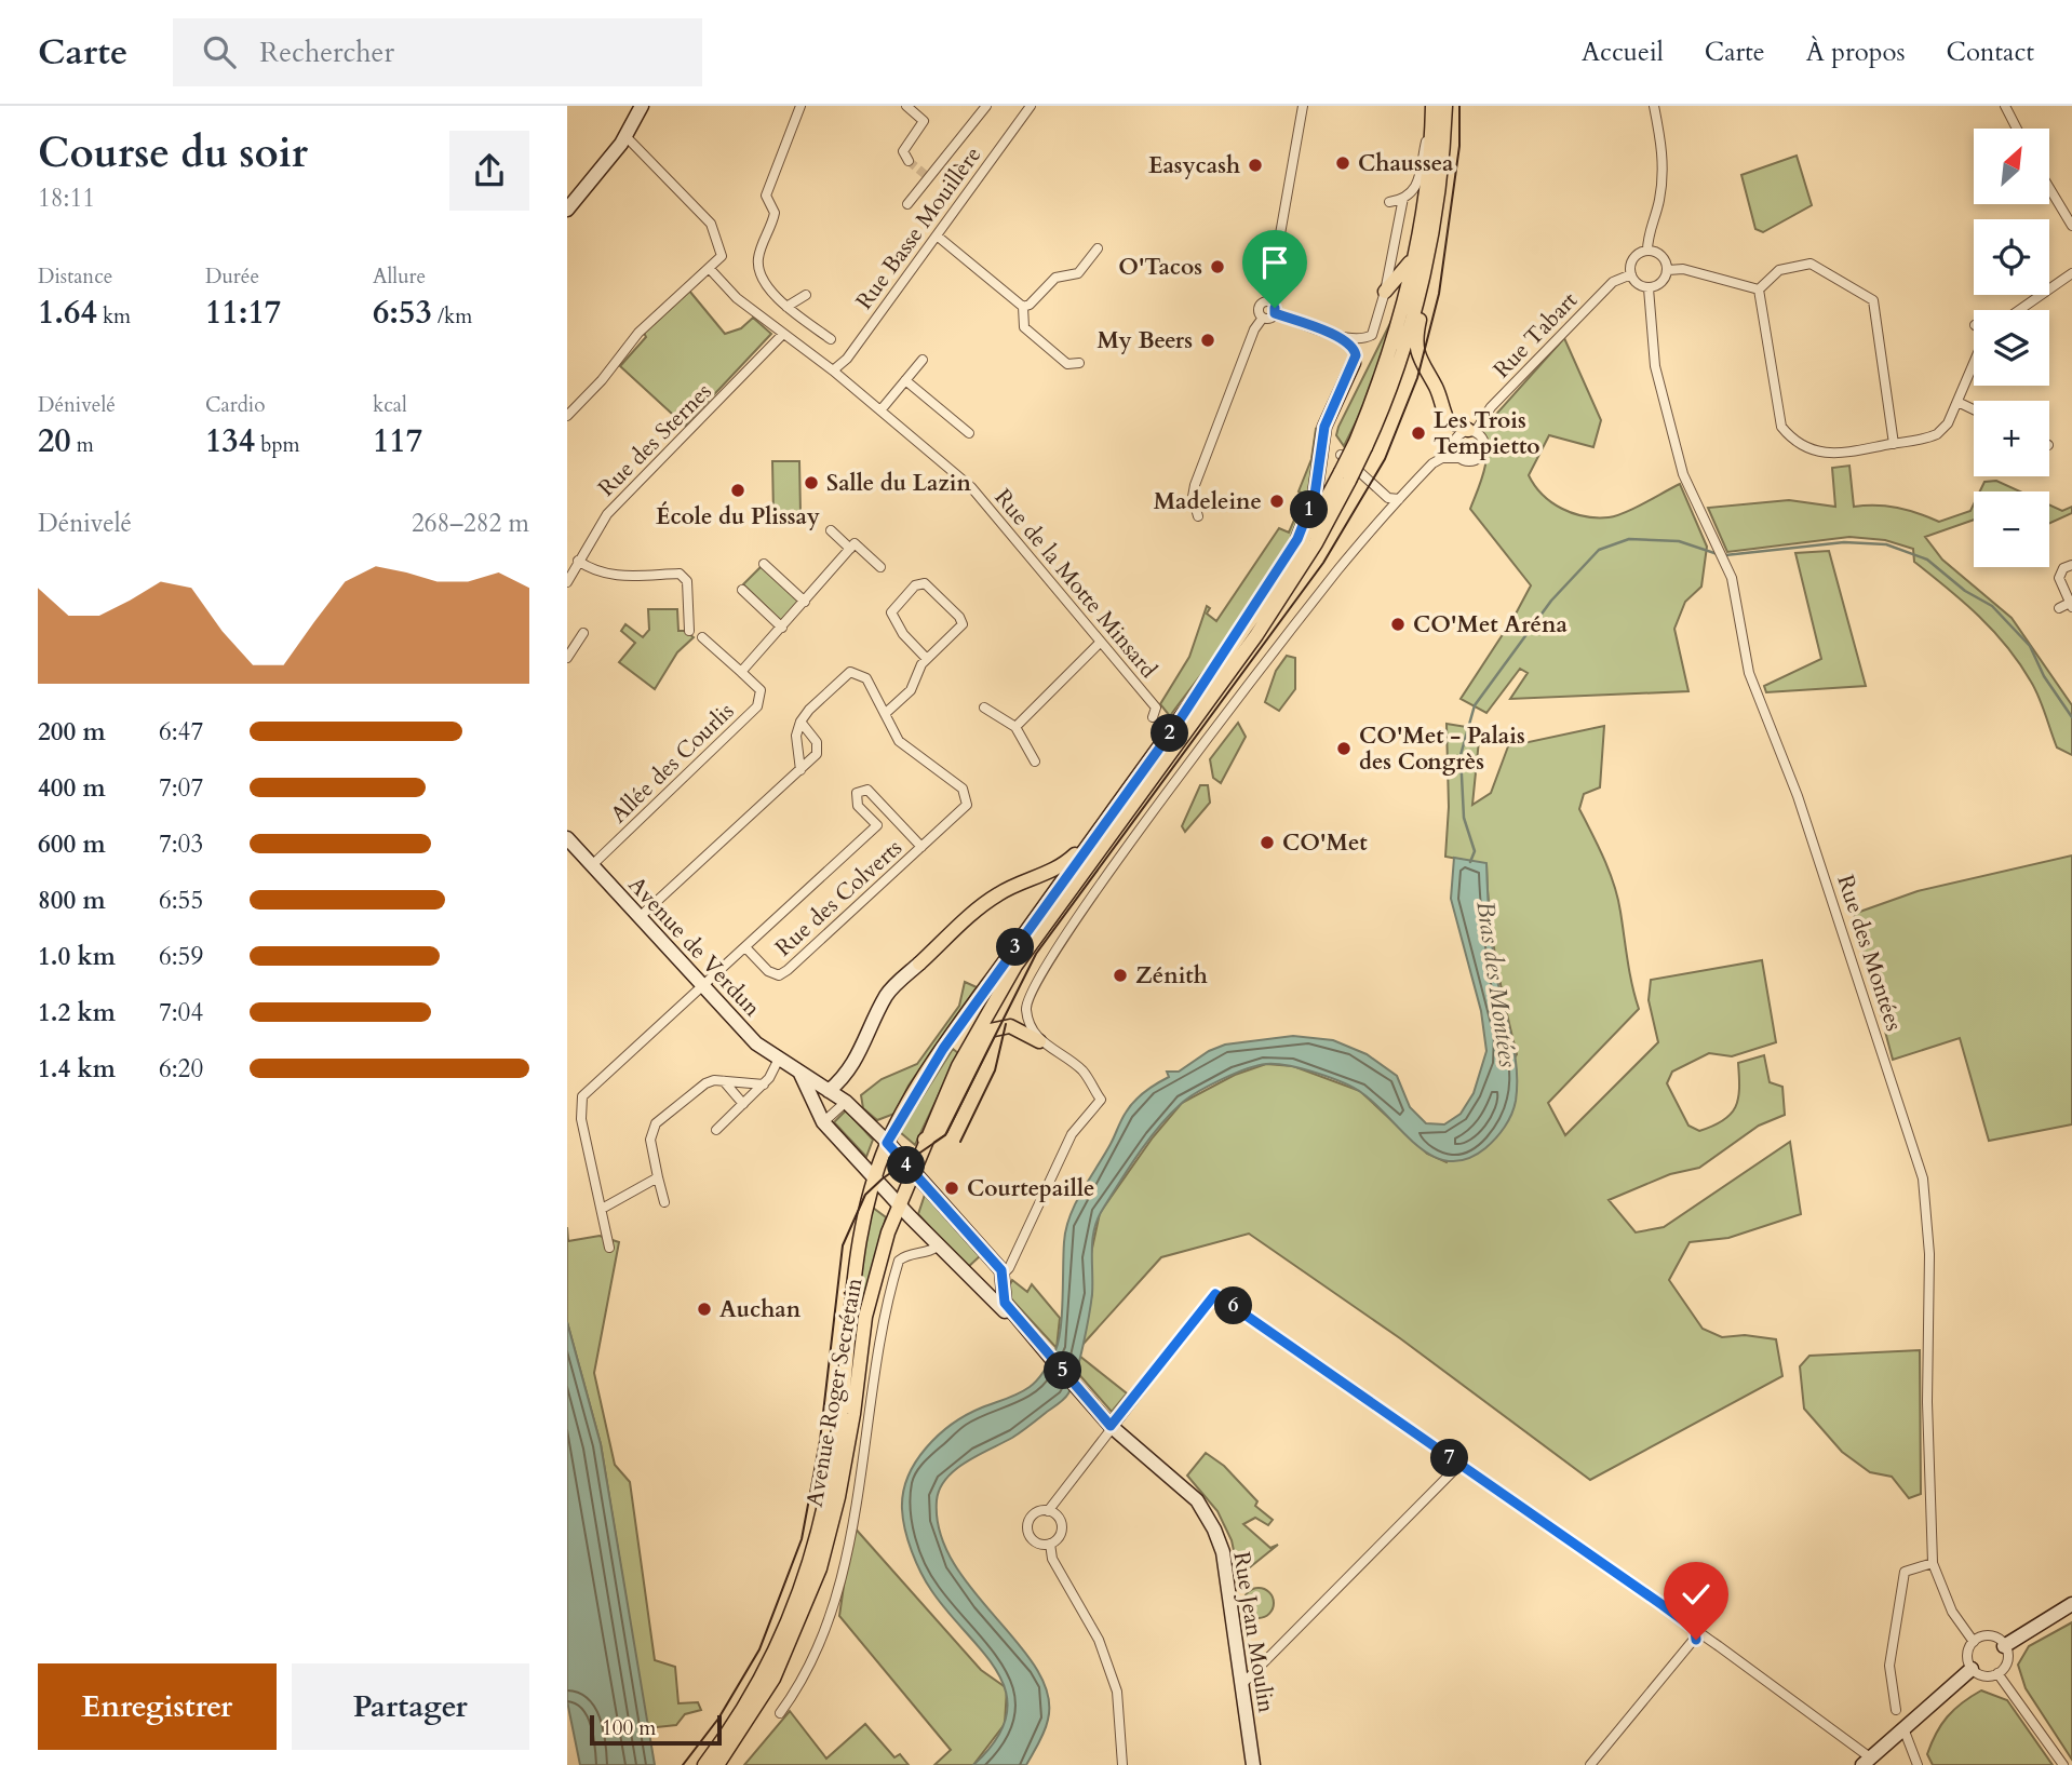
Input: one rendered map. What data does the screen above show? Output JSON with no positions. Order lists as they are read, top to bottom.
{
  "streets": {
    "main road": ["Avenue Roger Secrétain"],
    "street": [
      "Rue Basse Mouillère",
      "Rue Tabart",
      "Rue des Sternes",
      "Rue de la Motte Minsard",
      "Allée des Courlis",
      "Rue des Colverts",
      "Avenue de Verdun",
      "Rue des Montées",
      "Rue Jean Moulin"
    ]
  },
  "crossings": [
    ["Rue Basse Mouillère", "Rue de la Motte Minsard"],
    ["Rue Tabart", "Rue des Montées"],
    ["Rue des Sternes", "Rue de la Motte Minsard"],
    ["Allée des Courlis", "Avenue de Verdun"],
    ["Rue des Colverts", "Avenue de Verdun"],
    ["Avenue de Verdun", "Avenue Roger Secrétain"],
    ["Avenue de Verdun", "Rue Jean Moulin"]
  ],
  "water": ["Bras des Montées"],
  "places": [
    "Chaussea",
    "Easycash",
    "O'Tacos",
    "My Beers",
    "Les Trois Tempietto",
    "Salle du Lazin",
    "École du Plissay",
    "Madeleine",
    "CO'Met Aréna",
    "CO'Met - Palais des Congrès",
    "CO'Met",
    "Zénith",
    "Courtepaille",
    "Auchan"
  ],
  "scale_bar": "100 m",
  "north": "top right",
  "page": {
    "header": "Carte",
    "search": "Rechercher",
    "nav": [
      "Accueil",
      "Carte",
      "À propos",
      "Contact"
    ],
    "heading": ["Course du soir", "18:11"],
    "map_buttons": ["+", "−"],
    "stats": [
      ["Distance", "1.64 km"],
      ["Durée", "11:17"],
      ["Allure", "6:53 /km"],
      ["Dénivelé", "20 m"],
      ["Cardio", "134 bpm"],
      ["kcal", "117"]
    ],
    "pins": [
      "1",
      "2",
      "3",
      "4",
      "6",
      "5",
      "7"
    ],
    "chart": ["Dénivelé", "268–282 m"],
    "list": [
      {
        "name": "200 m",
        "note": "6:47"
      },
      {
        "name": "400 m",
        "note": "7:07"
      },
      {
        "name": "600 m",
        "note": "7:03"
      },
      {
        "name": "800 m",
        "note": "6:55"
      },
      {
        "name": "1.0 km",
        "note": "6:59"
      },
      {
        "name": "1.2 km",
        "note": "7:04"
      },
      {
        "name": "1.4 km",
        "note": "6:20"
      }
    ],
    "buttons": ["Enregistrer", "Partager"],
    "scale": "100 m"
  }
}
